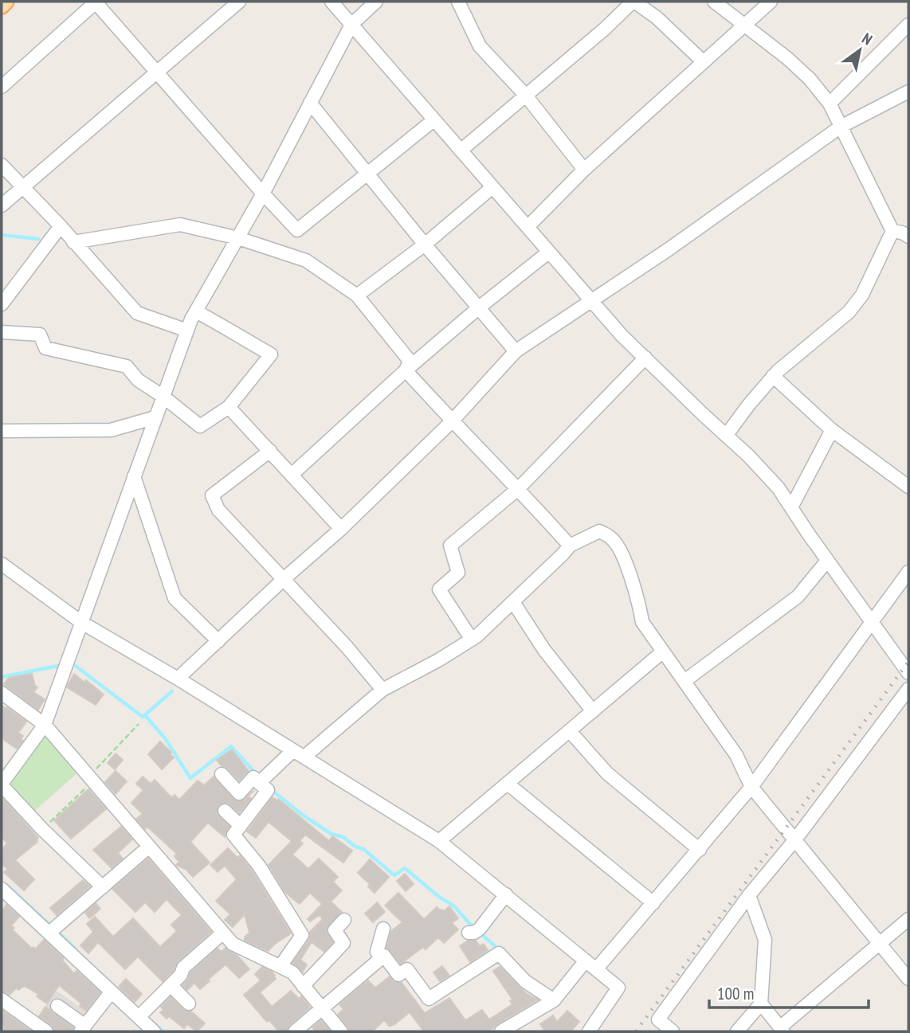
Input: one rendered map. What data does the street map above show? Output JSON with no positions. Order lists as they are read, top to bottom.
{
  "scale_bar": "100 m",
  "north": "top right"
}
